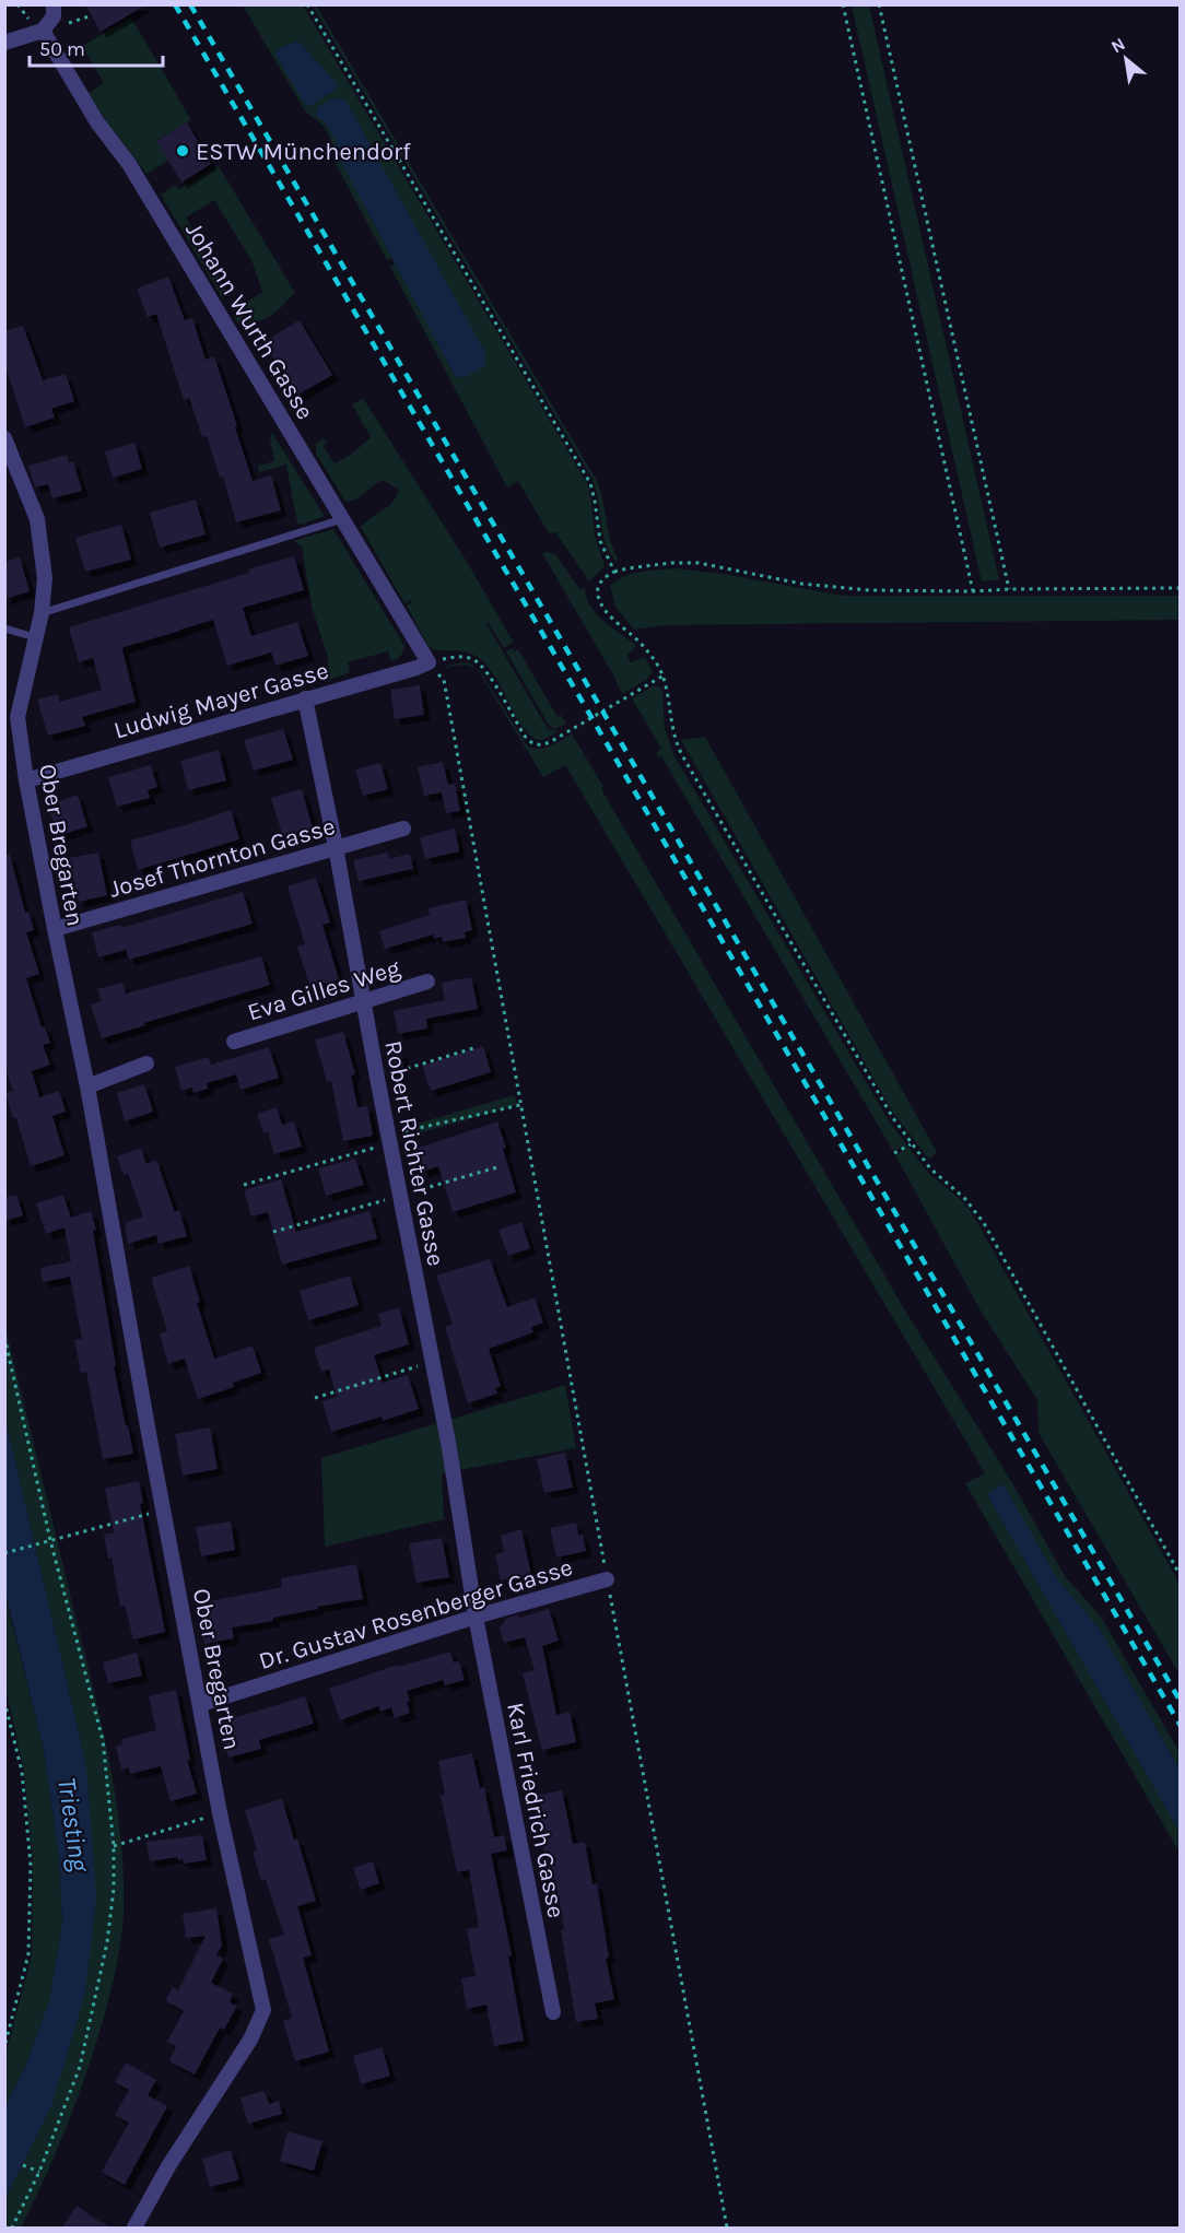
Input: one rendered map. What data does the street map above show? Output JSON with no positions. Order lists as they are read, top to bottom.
{
  "streets": {
    "street": [
      "Johann Wurth Gasse",
      "Ludwig Mayer Gasse",
      "Ober Bregarten",
      "Josef Thornton Gasse",
      "Eva Gilles Weg",
      "Robert Richter Gasse",
      "Dr. Gustav Rosenberger Gasse",
      "Karl Friedrich Gasse"
    ]
  },
  "crossings": [
    ["Johann Wurth Gasse", "Ludwig Mayer Gasse"],
    ["Ludwig Mayer Gasse", "Ober Bregarten"],
    ["Ludwig Mayer Gasse", "Robert Richter Gasse"],
    ["Ober Bregarten", "Josef Thornton Gasse"],
    ["Ober Bregarten", "Dr. Gustav Rosenberger Gasse"],
    ["Josef Thornton Gasse", "Robert Richter Gasse"],
    ["Eva Gilles Weg", "Robert Richter Gasse"],
    ["Robert Richter Gasse", "Dr. Gustav Rosenberger Gasse"],
    ["Robert Richter Gasse", "Karl Friedrich Gasse"],
    ["Dr. Gustav Rosenberger Gasse", "Karl Friedrich Gasse"]
  ],
  "water": ["Triesting"],
  "places": ["ESTW Münchendorf"],
  "scale_bar": "50 m",
  "north": "top left"
}
